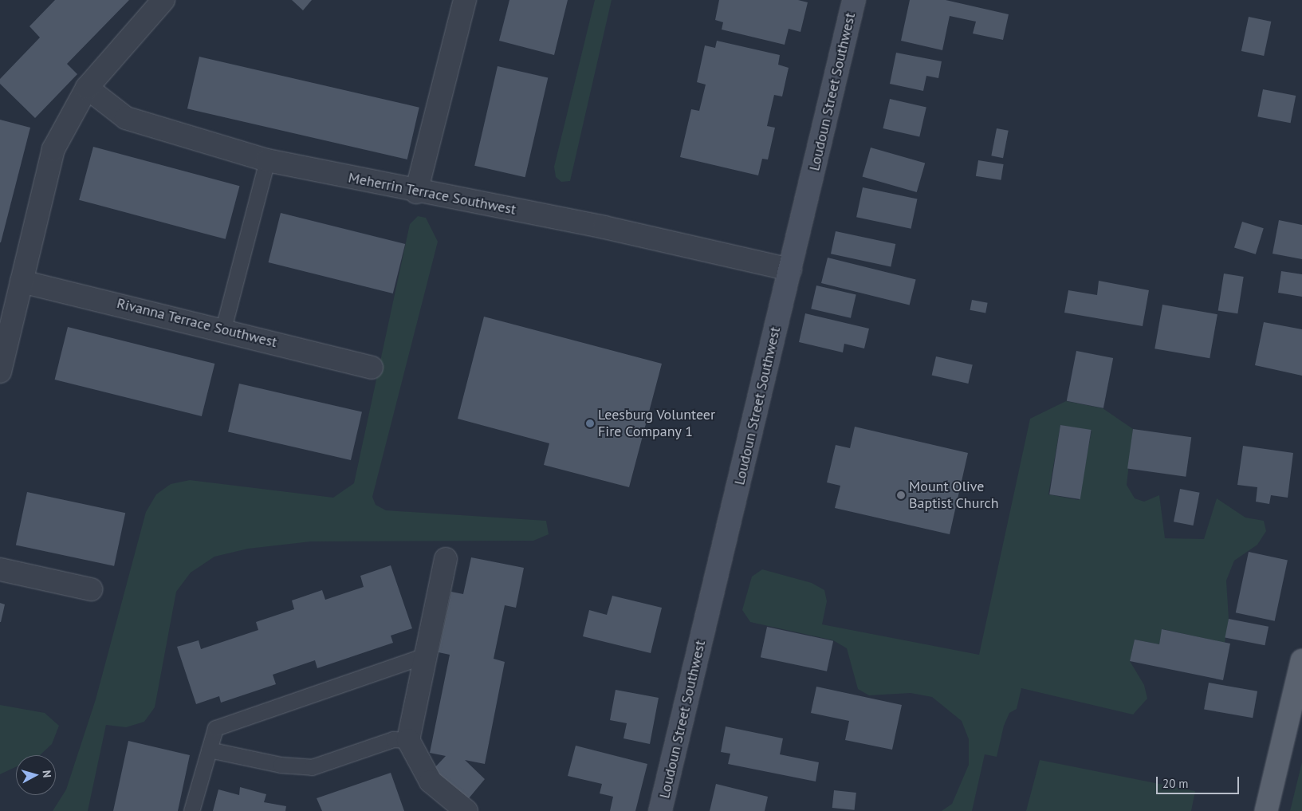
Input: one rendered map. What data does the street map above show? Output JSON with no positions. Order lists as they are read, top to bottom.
{
  "streets": {
    "main road": ["Loudoun Street Southwest"],
    "street": ["Meherrin Terrace Southwest", "Rivanna Terrace Southwest"]
  },
  "crossings": [
    ["Loudoun Street Southwest", "Meherrin Terrace Southwest"]
  ],
  "places": ["Leesburg Volunteer Fire Company 1", "Mount Olive Baptist Church"],
  "scale_bar": "20 m",
  "north": "right"
}
